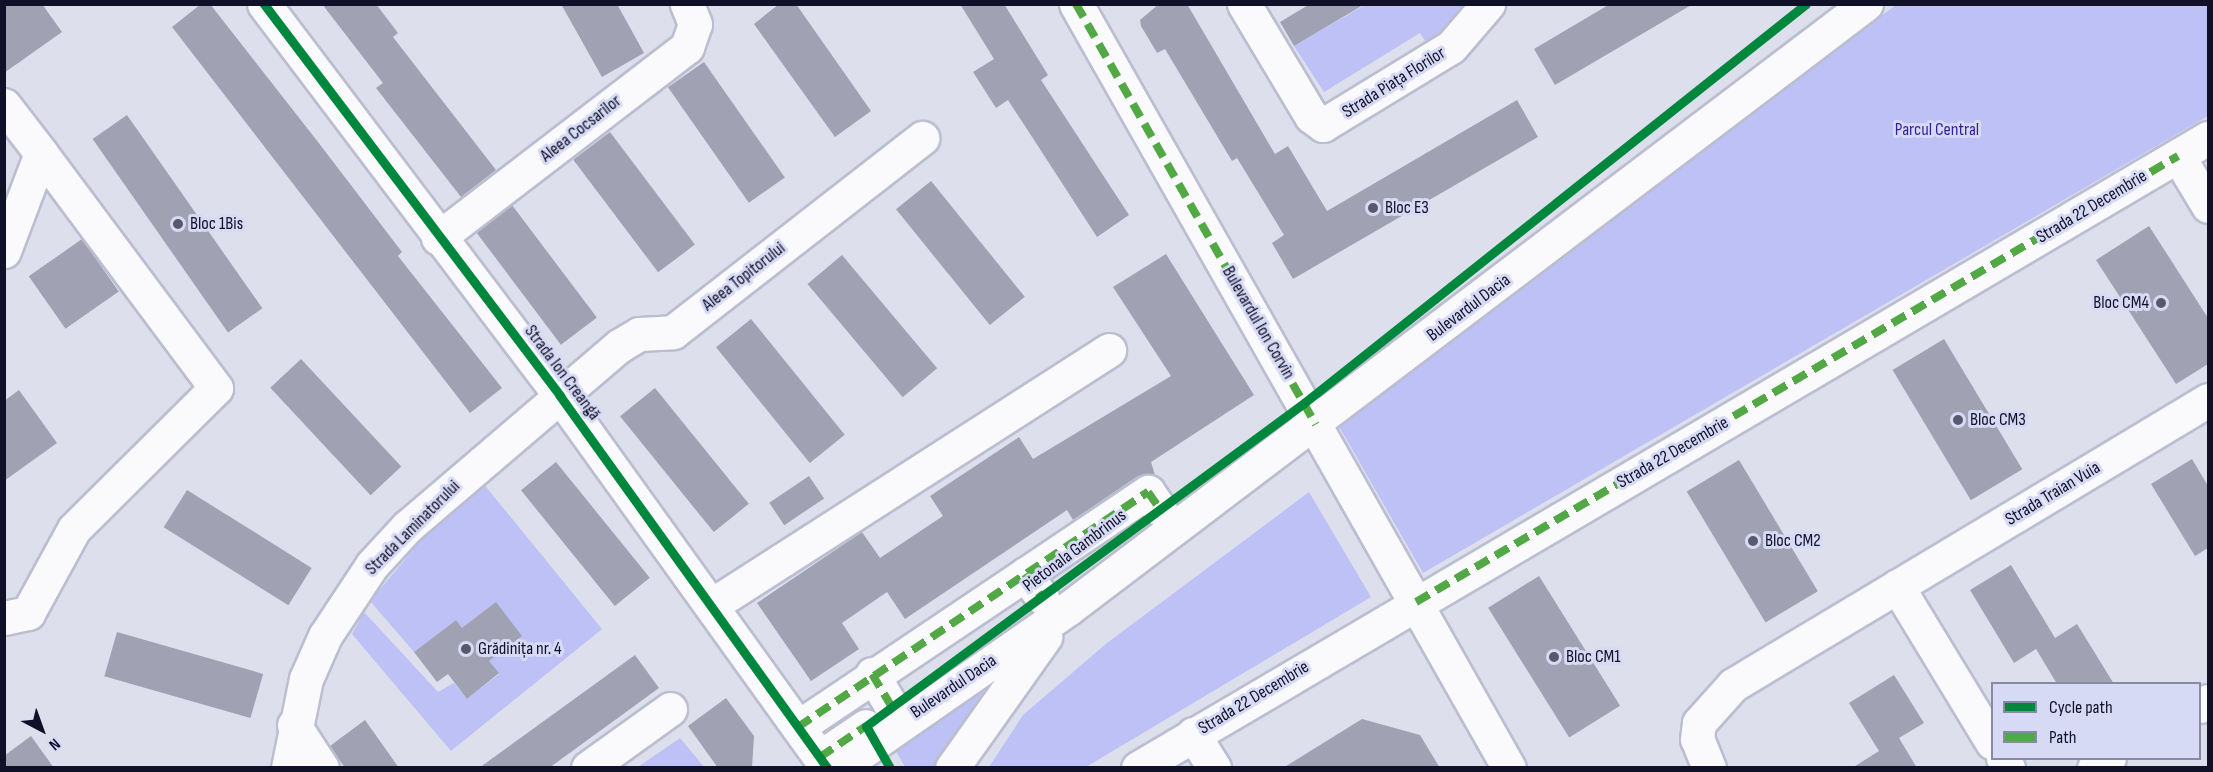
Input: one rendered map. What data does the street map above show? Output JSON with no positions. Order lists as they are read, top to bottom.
{
  "streets": {
    "street": [
      "Strada Piața Florilor",
      "Aleea Cocsarilor",
      "Strada 22 Decembrie",
      "Aleea Topitorului",
      "Bulevardul Dacia",
      "Bulevardul Ion Corvin",
      "Strada Ion Creangă",
      "Strada Traian Vuia",
      "Strada Laminatorului",
      "Pietonala Gambrinus"
    ]
  },
  "crossings": [
    ["Aleea Cocsarilor", "Strada Ion Creangă"],
    ["Strada 22 Decembrie", "Bulevardul Ion Corvin"],
    ["Aleea Topitorului", "Strada Ion Creangă"],
    ["Aleea Topitorului", "Strada Laminatorului"],
    ["Bulevardul Dacia", "Bulevardul Ion Corvin"],
    ["Bulevardul Dacia", "Strada Ion Creangă"],
    ["Bulevardul Dacia", "Pietonala Gambrinus"],
    ["Strada Ion Creangă", "Strada Laminatorului"],
    ["Strada Ion Creangă", "Pietonala Gambrinus"]
  ],
  "parks": ["Parcul Central"],
  "places": [
    "Bloc E3",
    "Bloc 1Bis",
    "Bloc CM4",
    "Bloc CM3",
    "Bloc CM2",
    "Grădinița nr. 4",
    "Bloc CM1"
  ],
  "legend": ["Cycle path", "Path"],
  "north": "bottom right"
}
